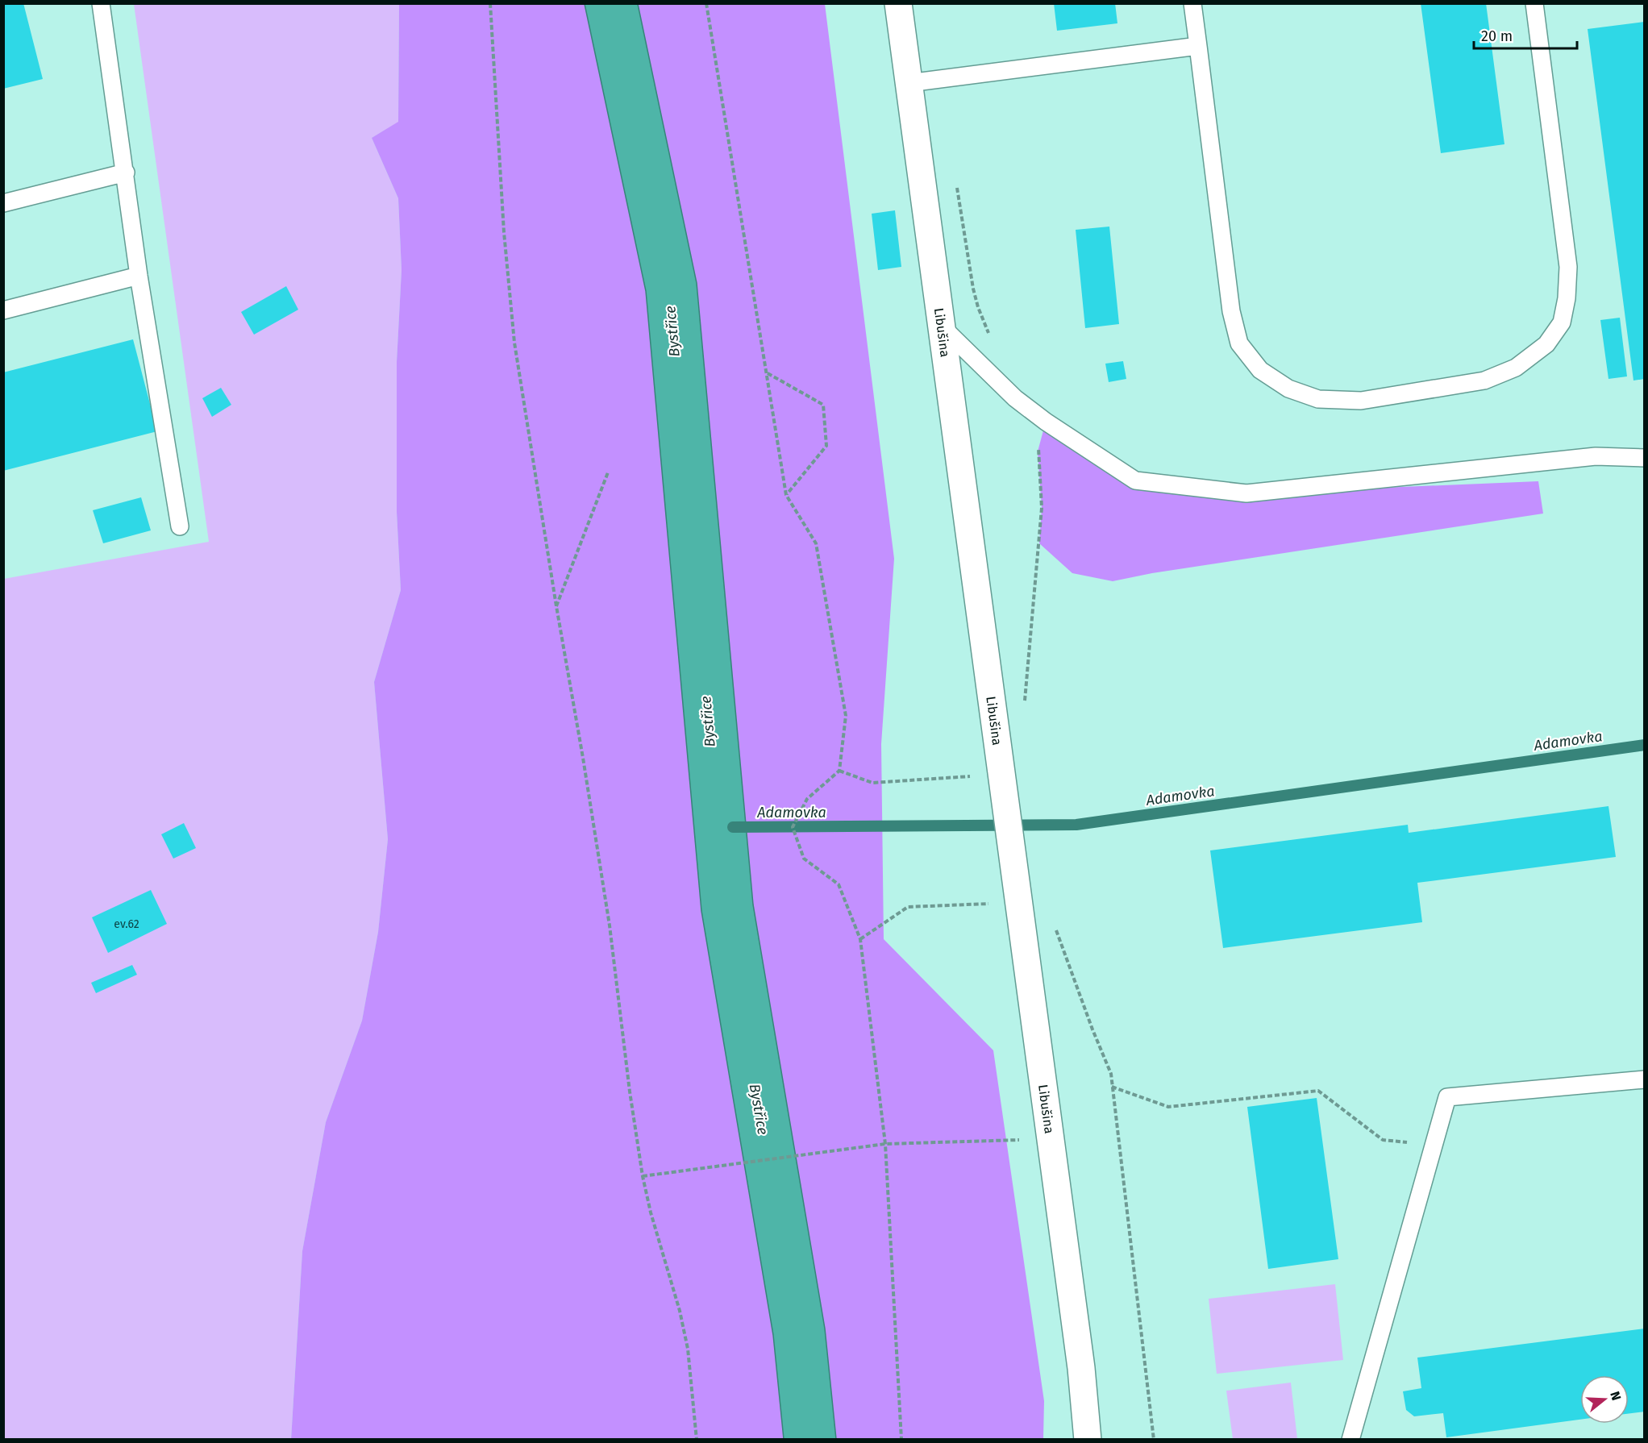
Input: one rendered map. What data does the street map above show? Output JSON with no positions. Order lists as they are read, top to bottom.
{
  "streets": {
    "street": ["Libušina"]
  },
  "water": ["Bystřice", "Adamovka"],
  "house_numbers": ["ev.62"],
  "scale_bar": "20 m",
  "north": "right"
}
